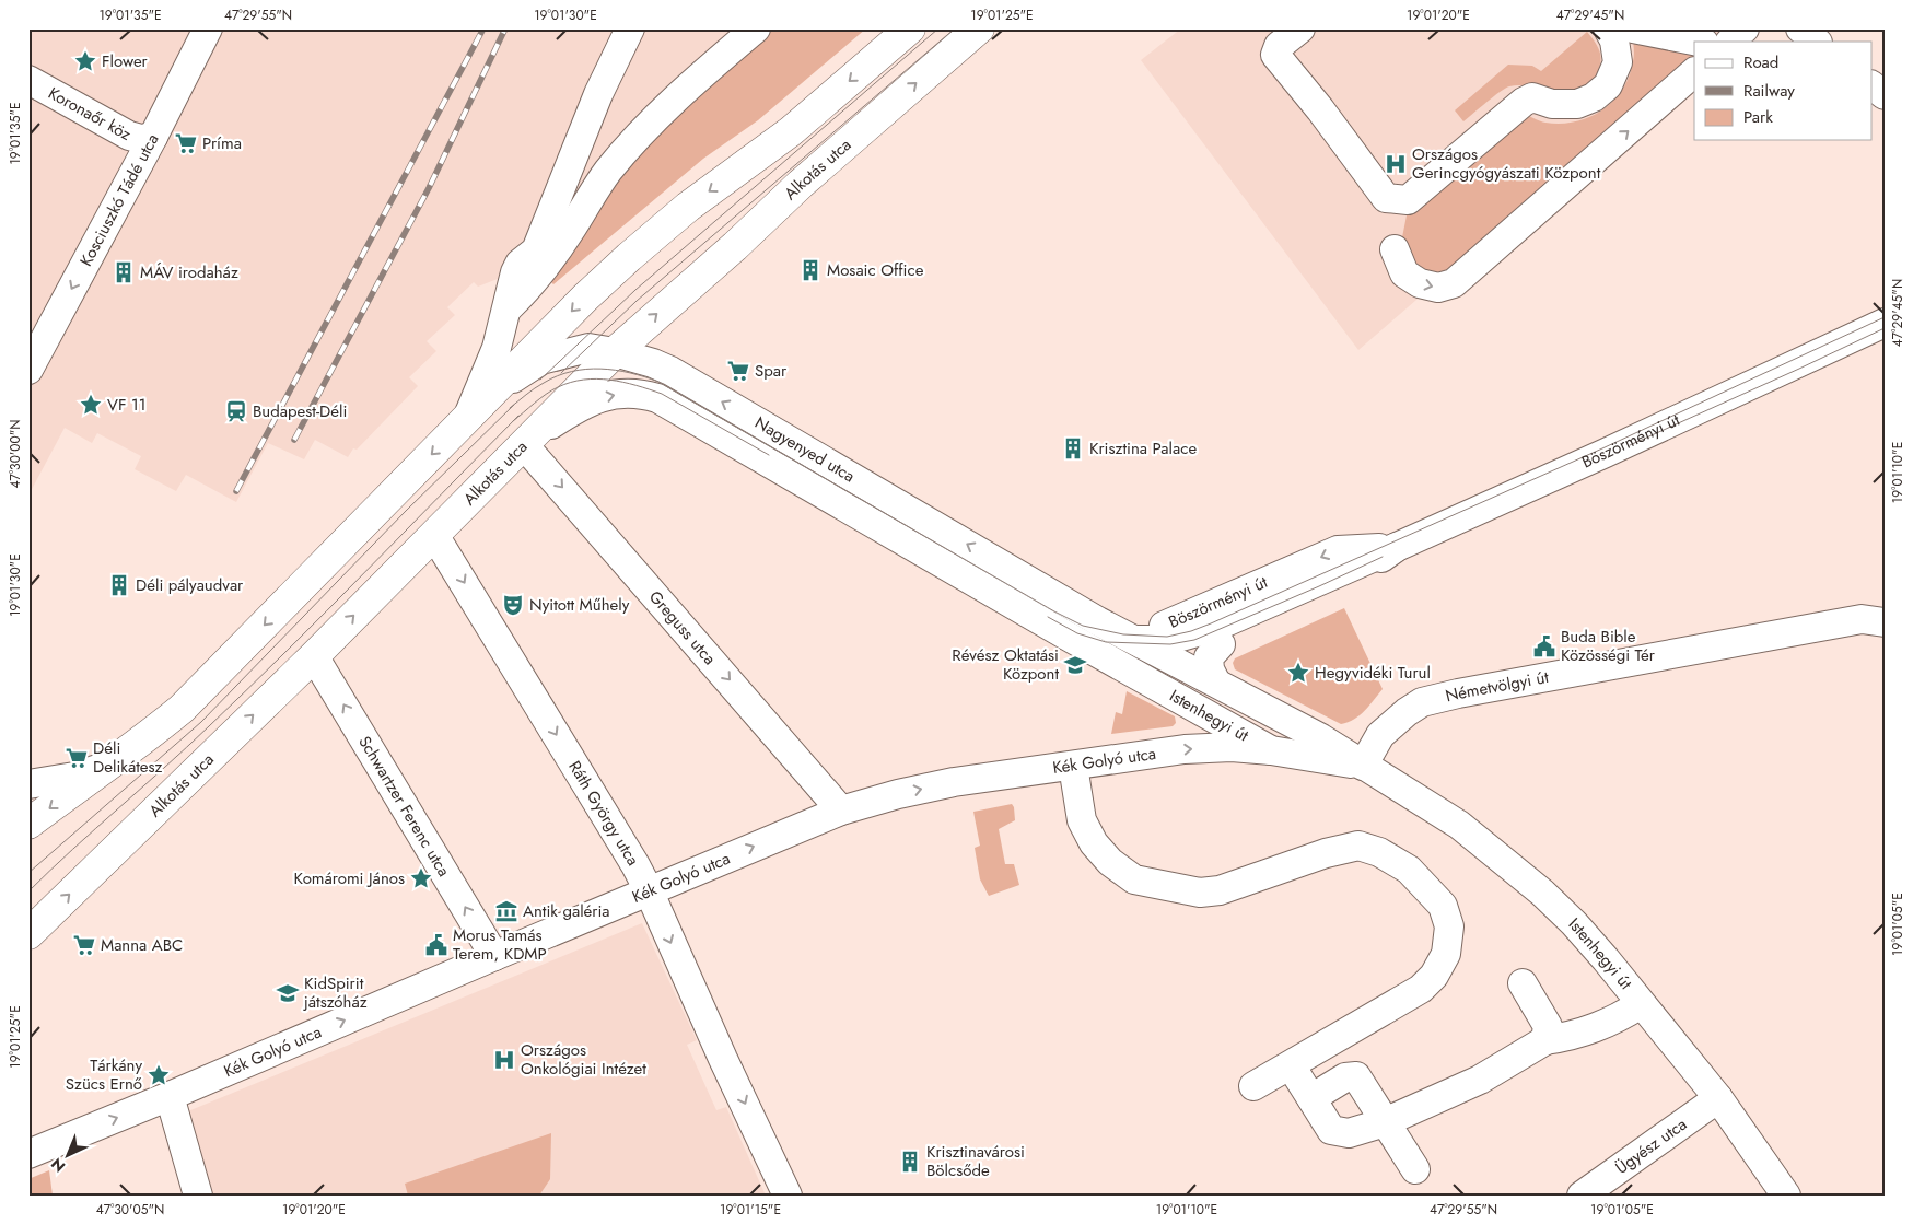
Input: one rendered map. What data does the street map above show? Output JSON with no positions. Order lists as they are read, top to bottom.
{
  "streets": {
    "main road": ["Alkotás utca"],
    "street": [
      "Koronaőr köz",
      "Kosciuszkó Tádé utca",
      "Böszörményi út",
      "Nagyenyed utca",
      "Greguss utca",
      "Németvölgyi út",
      "Istenhegyi út",
      "Kék Golyó utca",
      "Schwartzer Ferenc utca",
      "Ráth György utca",
      "Ügyész utca"
    ]
  },
  "crossings": [
    ["Koronaőr köz", "Kosciuszkó Tádé utca"],
    ["Alkotás utca", "Nagyenyed utca"],
    ["Alkotás utca", "Greguss utca"],
    ["Alkotás utca", "Schwartzer Ferenc utca"],
    ["Alkotás utca", "Ráth György utca"],
    ["Böszörményi út", "Nagyenyed utca"],
    ["Böszörményi út", "Istenhegyi út"],
    ["Nagyenyed utca", "Greguss utca"],
    ["Nagyenyed utca", "Istenhegyi út"],
    ["Greguss utca", "Kék Golyó utca"],
    ["Németvölgyi út", "Istenhegyi út"],
    ["Istenhegyi út", "Kék Golyó utca"],
    ["Istenhegyi út", "Ügyész utca"],
    ["Kék Golyó utca", "Schwartzer Ferenc utca"],
    ["Kék Golyó utca", "Ráth György utca"]
  ],
  "one_way": [
    "Kosciuszkó Tádé utca",
    "Greguss utca",
    "Kék Golyó utca",
    "Schwartzer Ferenc utca",
    "Ráth György utca"
  ],
  "places": {
    "place": [
      "Flower",
      "VF 11",
      "Hegyvidéki Turul",
      "Komáromi János",
      "Tárkány Szücs Ernő"
    ],
    "supermarket": [
      "Príma",
      "Spar",
      "Déli Delikátesz",
      "Manna ABC"
    ],
    "hospital": ["Országos Gerincgyógyászati Központ", "Országos Onkológiai Intézet"],
    "building": [
      "Mosaic Office",
      "MÁV irodaház",
      "Krisztina Palace",
      "Déli pályaudvar",
      "Krisztinavárosi Bölcsőde"
    ],
    "station": ["Budapest-Déli"],
    "theatre": ["Nyitott Műhely"],
    "public building": ["Buda Bible Közösségi Tér", "Morus Tamás Terem, KDMP"],
    "school or university": ["Révész Oktatási Központ", "KidSpirit játszóház"],
    "museum": ["Antik galéria"]
  },
  "legend": ["Road", "Railway", "Park"],
  "north": "bottom left",
  "coordinates": [
    "19°01'35\"E",
    "47°29'55\"N",
    "19°01'30\"E",
    "19°01'25\"E",
    "19°01'20\"E",
    "47°29'45\"N",
    "47°30'00\"N",
    "19°01'10\"E",
    "19°01'05\"E",
    "47°30'05\"N",
    "19°01'15\"E"
  ]
}
